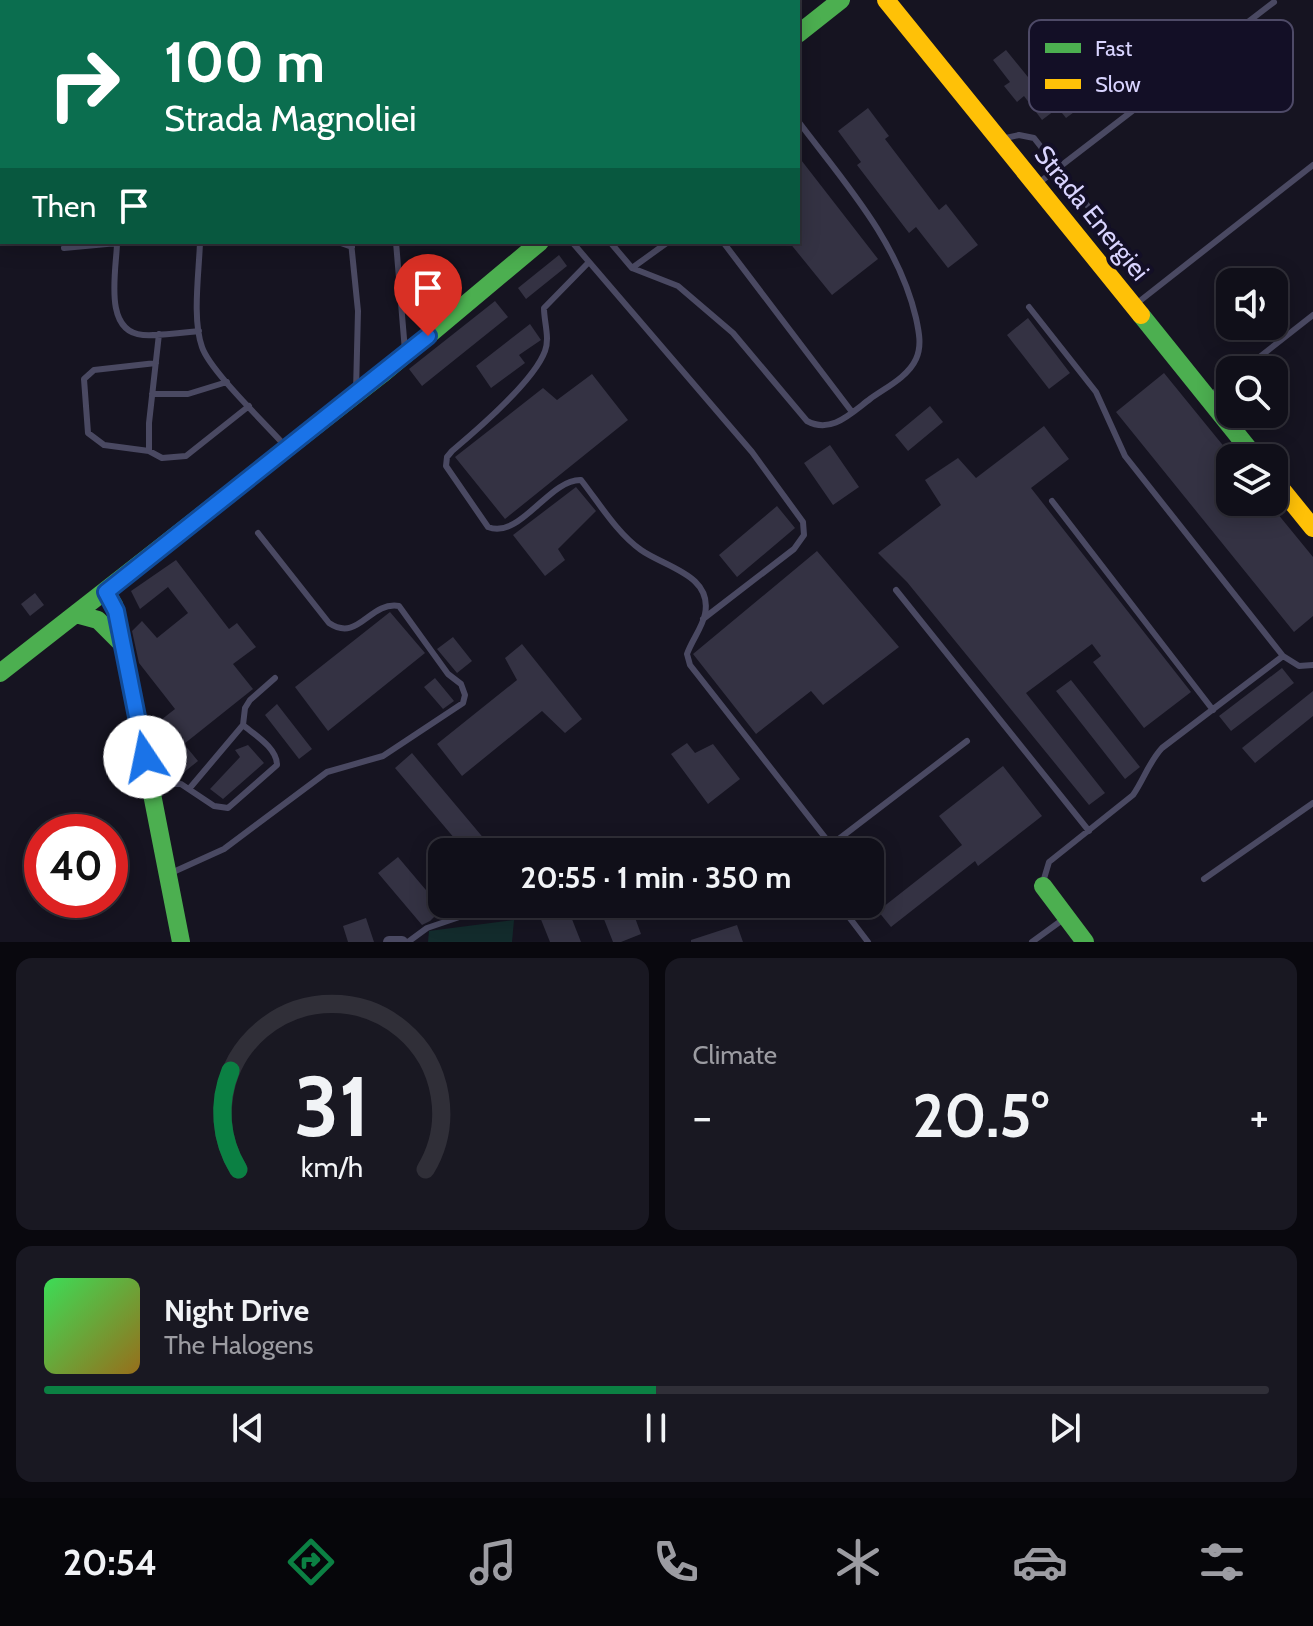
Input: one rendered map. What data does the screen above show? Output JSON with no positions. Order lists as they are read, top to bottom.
{
  "streets": {
    "main road": ["Strada Energiei"]
  },
  "legend": ["Fast", "Slow"],
  "page": {
    "turn": ["100 m", "Strada Magnoliei"],
    "then": "Then",
    "limit": "40",
    "trip": "20:55 · 1 min · 350 m",
    "tile": "Climate",
    "heat": ["−", "20.5°", "+"],
    "song": ["Night Drive", "The Halogens"],
    "tabs": "20:54",
    "gauge": ["31", "km/h"]
  }
}
